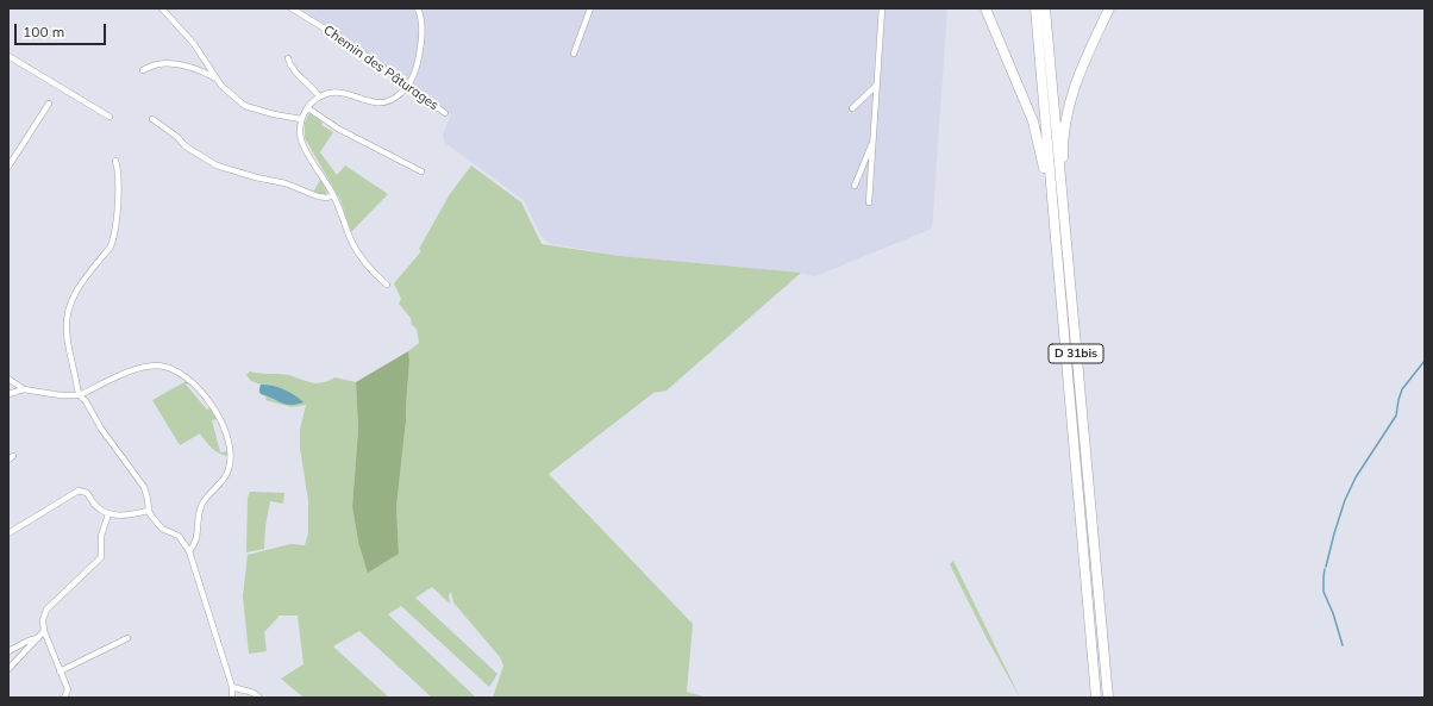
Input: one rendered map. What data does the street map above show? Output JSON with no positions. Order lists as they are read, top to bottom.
{
  "streets": {
    "highway": ["D 31bis"],
    "street": ["Chemin des Pâturages"]
  },
  "scale_bar": "100 m"
}
